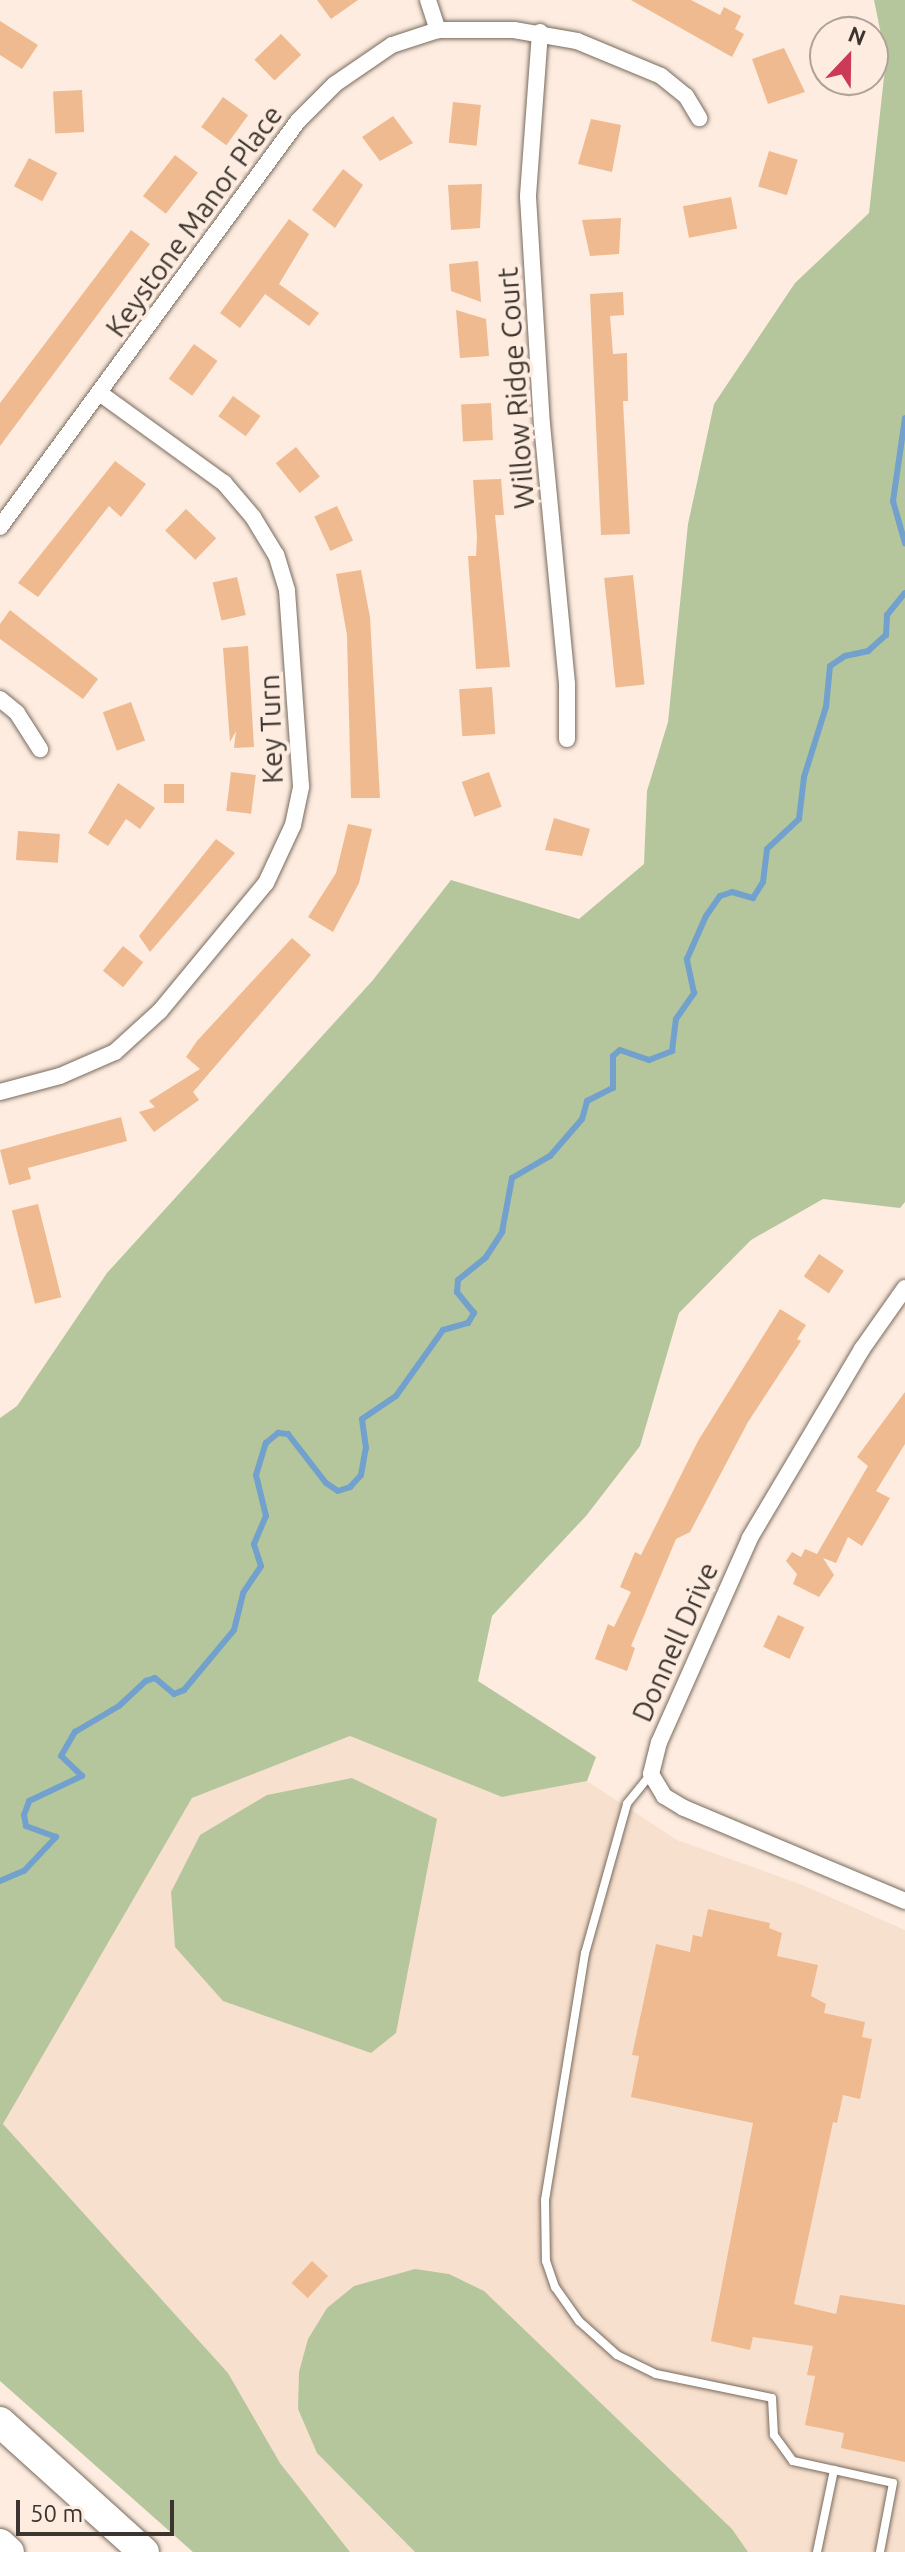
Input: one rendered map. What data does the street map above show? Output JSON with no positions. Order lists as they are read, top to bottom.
{
  "streets": {
    "street": [
      "Keystone Manor Place",
      "Willow Ridge Court",
      "Key Turn",
      "Donnell Drive"
    ]
  },
  "crossings": [
    ["Keystone Manor Place", "Willow Ridge Court"],
    ["Keystone Manor Place", "Key Turn"]
  ],
  "scale_bar": "50 m",
  "north": "top"
}
